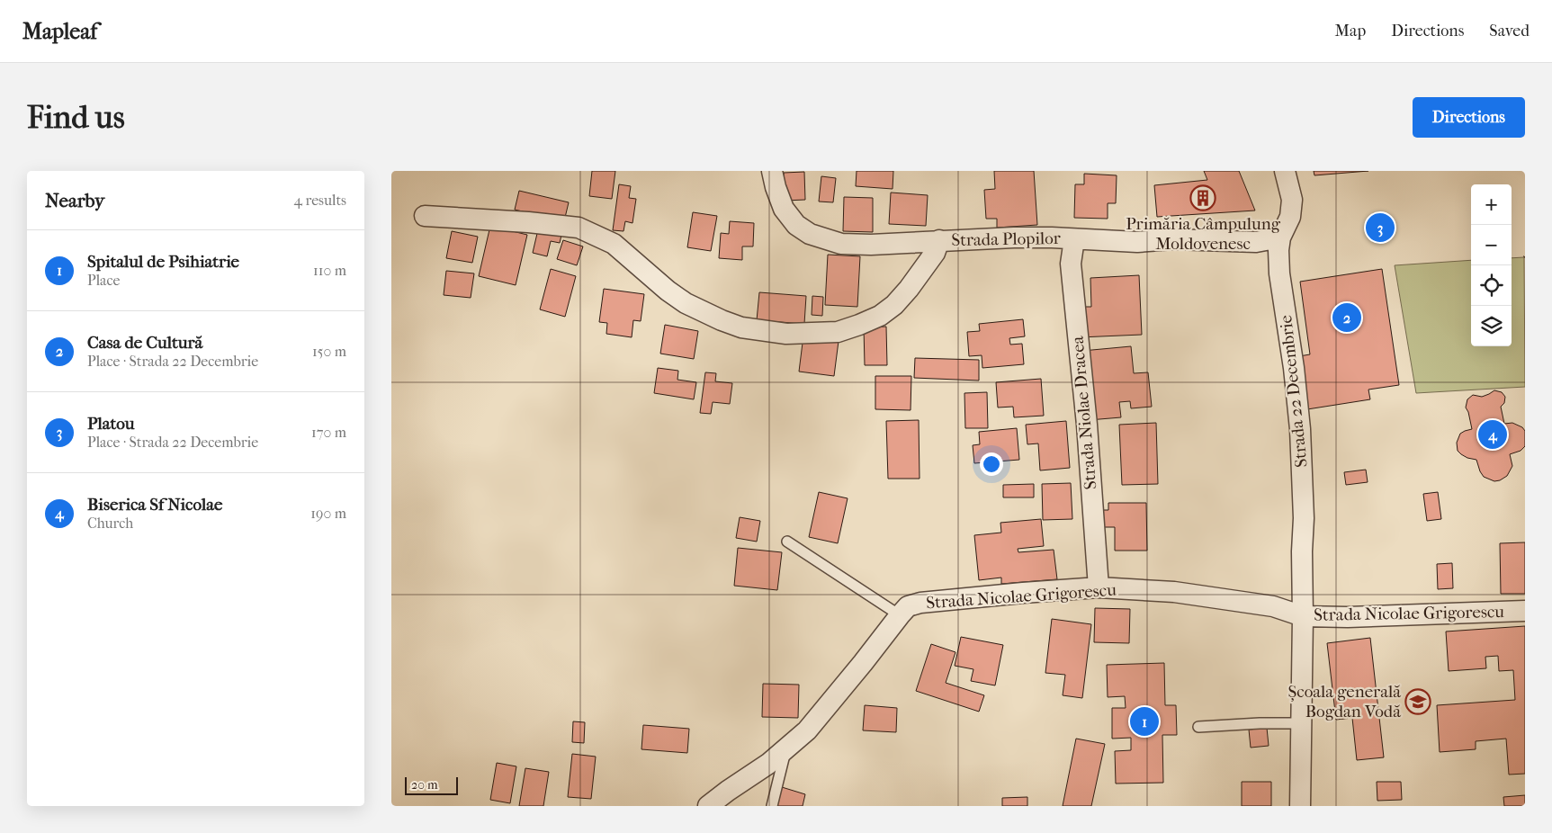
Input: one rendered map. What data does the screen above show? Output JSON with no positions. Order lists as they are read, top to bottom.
{
  "streets": {
    "street": [
      "Strada Plopilor",
      "Strada 22 Decembrie",
      "Strada Niolae Dracea",
      "Strada Nicolae Grigorescu"
    ]
  },
  "crossings": [
    ["Strada Plopilor", "Strada 22 Decembrie"],
    ["Strada Plopilor", "Strada Niolae Dracea"],
    ["Strada 22 Decembrie", "Strada Nicolae Grigorescu"],
    ["Strada Niolae Dracea", "Strada Nicolae Grigorescu"]
  ],
  "places": {
    "building": ["Primăria Câmpulung Moldovenesc"],
    "school or university": ["Școala generală Bogdan Vodă"]
  },
  "scale_bar": "20 m",
  "page": {
    "header": "Mapleaf",
    "nav": ["Map", "Directions", "Saved"],
    "buttons": "Directions",
    "title": "Find us",
    "heading": ["Nearby", "4 results"],
    "map_buttons": ["+", "−"],
    "pins": [
      "3",
      "2",
      "4",
      "1"
    ],
    "list": [
      {
        "mark": "1",
        "name": "Spitalul de Psihiatrie",
        "note": "Place",
        "value": "110 m"
      },
      {
        "mark": "2",
        "name": "Casa de Cultură",
        "note": "Place · Strada 22 Decembrie",
        "value": "150 m"
      },
      {
        "mark": "3",
        "name": "Platou",
        "note": "Place · Strada 22 Decembrie",
        "value": "170 m"
      },
      {
        "mark": "4",
        "name": "Biserica Sf Nicolae",
        "note": "Church",
        "value": "190 m"
      }
    ],
    "scale": "20 m"
  }
}
